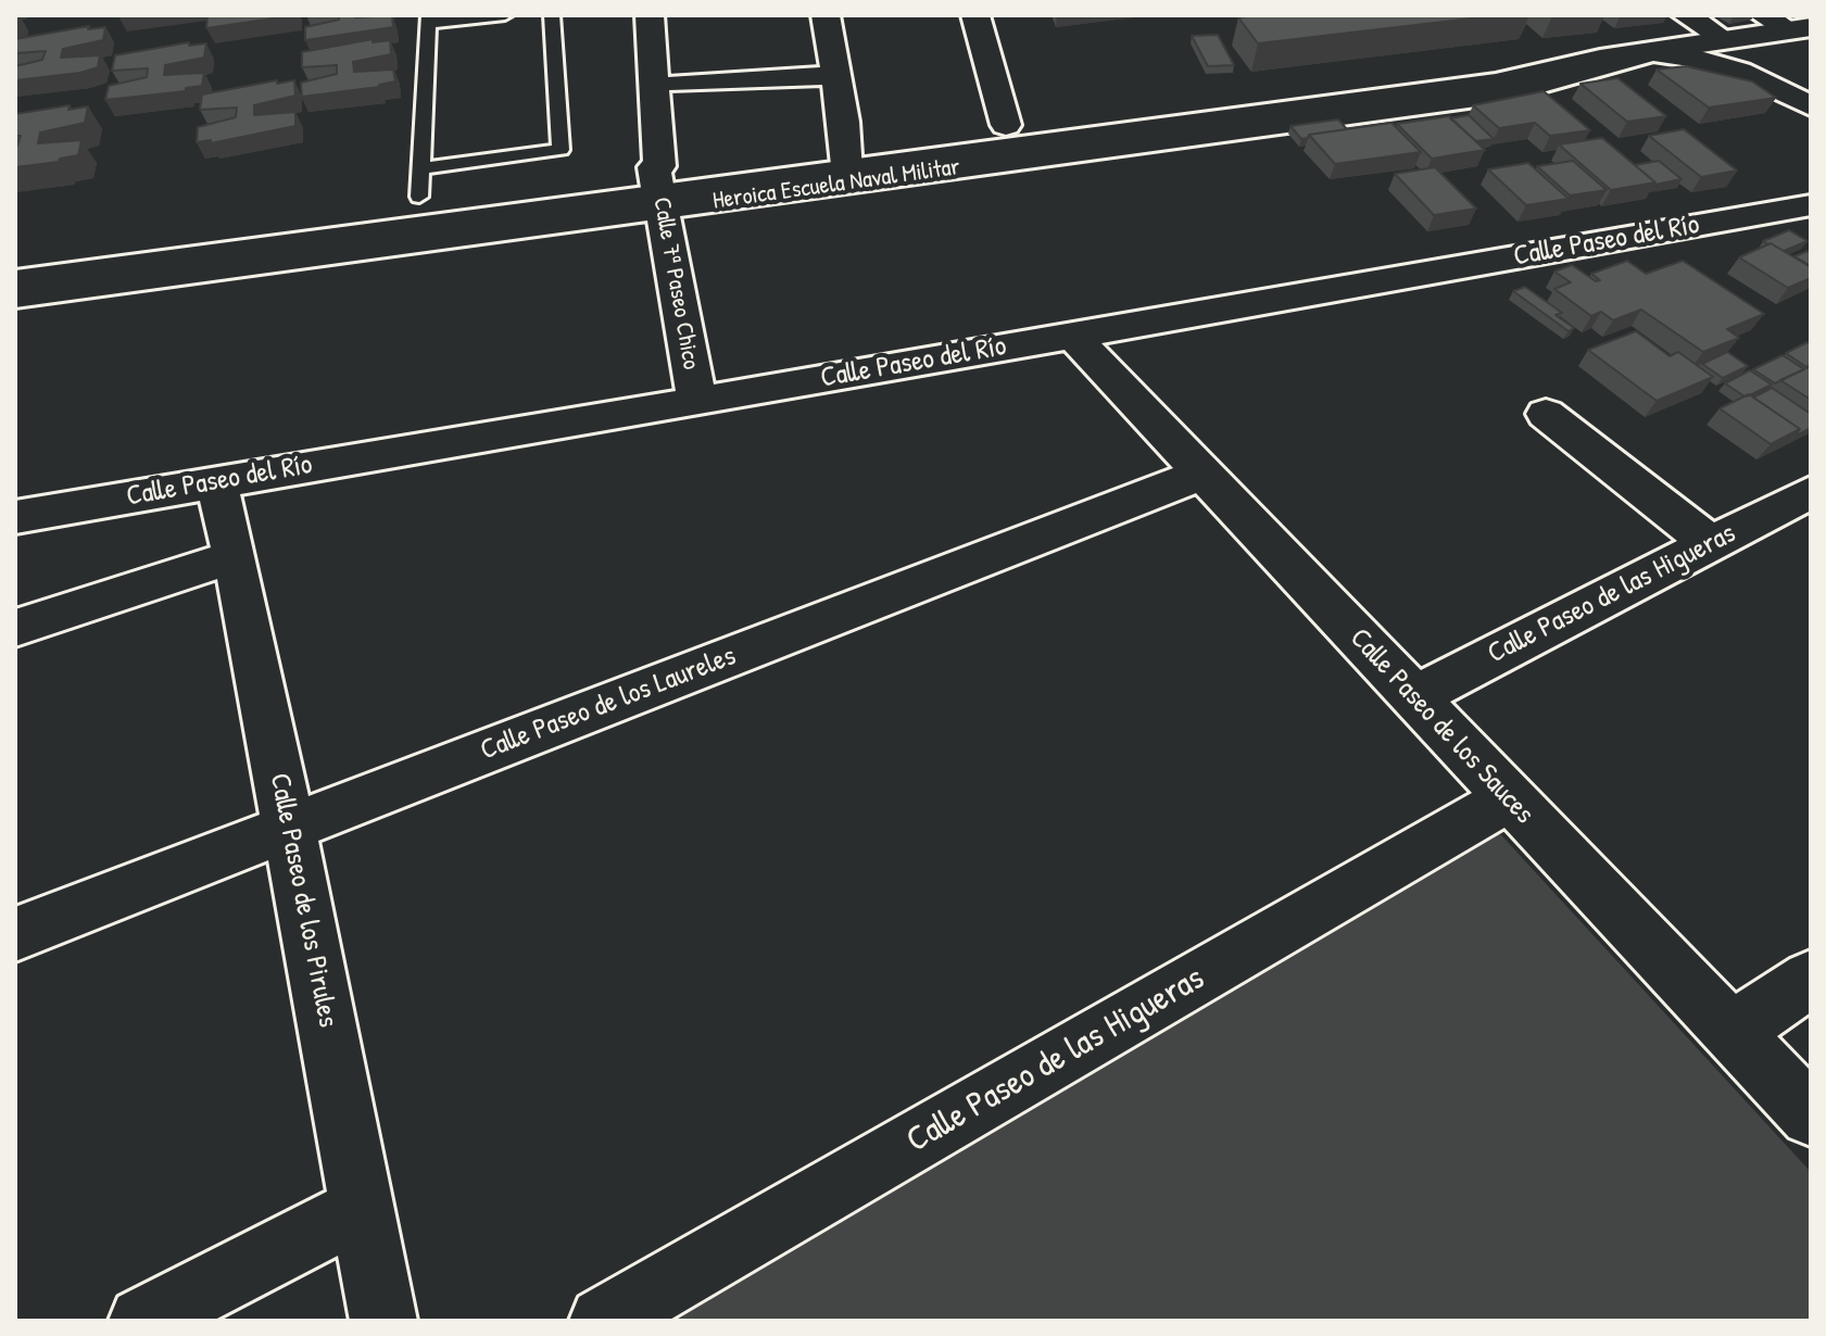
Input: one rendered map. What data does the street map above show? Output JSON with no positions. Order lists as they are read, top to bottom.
{
  "streets": {
    "street": [
      "Heroica Escuela Naval Militar",
      "Calle Paseo del Río",
      "Calle 7ª Paseo Chico",
      "Calle Paseo de las Higueras",
      "Calle Paseo de los Laureles",
      "Calle Paseo de los Sauces",
      "Calle Paseo de los Pirules"
    ]
  },
  "crossings": [
    ["Heroica Escuela Naval Militar", "Calle 7ª Paseo Chico"],
    ["Calle Paseo del Río", "Calle 7ª Paseo Chico"],
    ["Calle Paseo del Río", "Calle Paseo de los Sauces"],
    ["Calle Paseo del Río", "Calle Paseo de los Pirules"],
    ["Calle Paseo de las Higueras", "Calle Paseo de los Sauces"],
    ["Calle Paseo de los Laureles", "Calle Paseo de los Sauces"],
    ["Calle Paseo de los Laureles", "Calle Paseo de los Pirules"]
  ]
}
